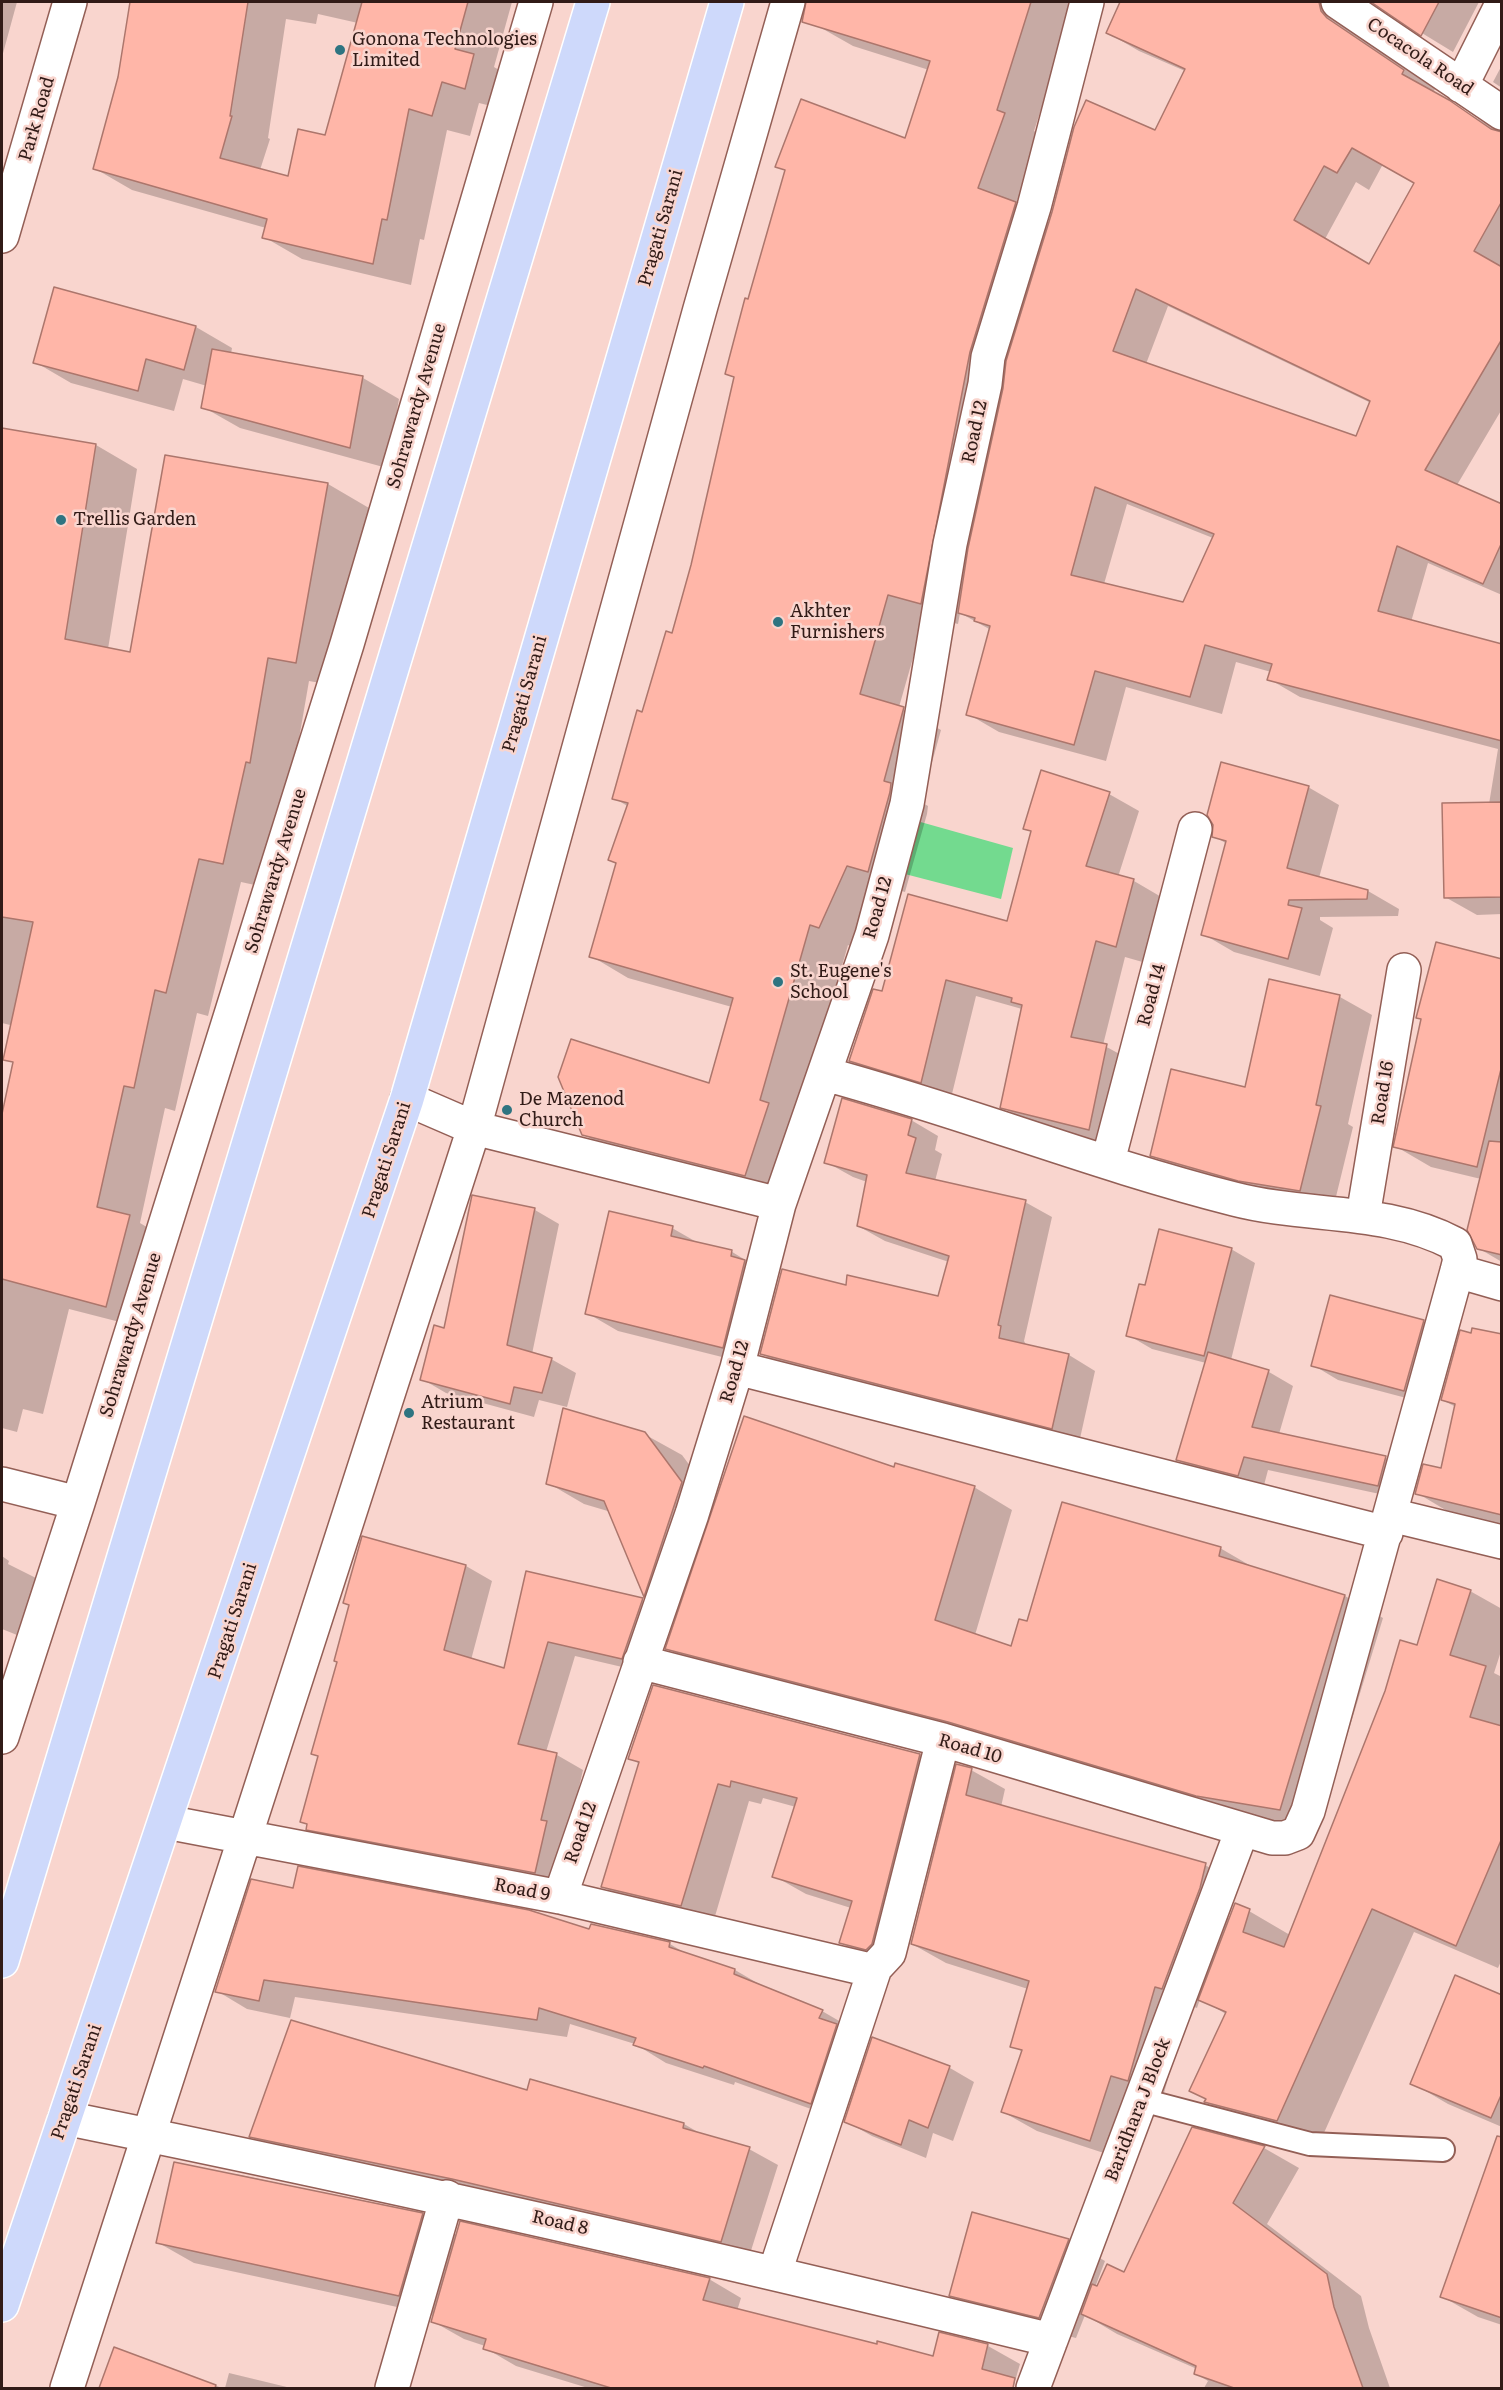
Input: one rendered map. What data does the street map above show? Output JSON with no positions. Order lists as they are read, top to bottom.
{
  "streets": {
    "main road": ["Pragati Sarani"],
    "street": [
      "Cocacola Road",
      "Park Road",
      "Sohrawardy Avenue",
      "Road 12",
      "Road 14",
      "Road 16",
      "Road 10",
      "Road 9",
      "Baridhara J Block",
      "Road 8"
    ]
  },
  "crossings": [
    ["Pragati Sarani", "Road 9"],
    ["Pragati Sarani", "Road 8"],
    ["Road 12", "Road 10"],
    ["Road 12", "Road 9"],
    ["Road 10", "Baridhara J Block"],
    ["Baridhara J Block", "Road 8"]
  ],
  "places": [
    "Gonona Technologies Limited",
    "Trellis Garden",
    "Akhter Furnishers",
    "St. Eugene's School",
    "De Mazenod Church",
    "Atrium Restaurant"
  ]
}
